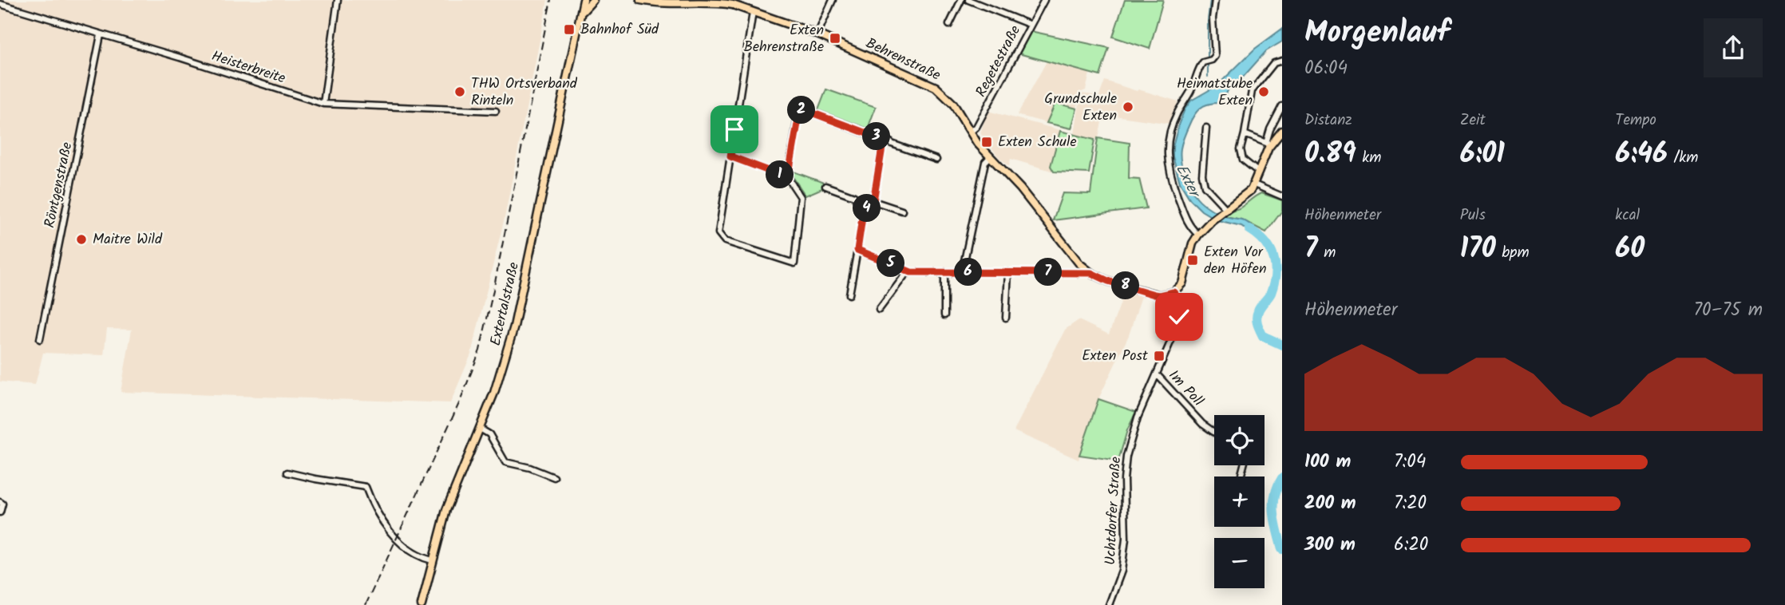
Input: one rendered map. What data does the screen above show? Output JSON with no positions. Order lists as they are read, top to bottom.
{
  "streets": {
    "main road": ["Behrenstraße", "Extertalstraße"],
    "street": [
      "Regetestraße",
      "Heisterbreite",
      "Röntgenstraße",
      "Im Poll",
      "Uchtdorfer Straße"
    ]
  },
  "crossings": [
    ["Behrenstraße", "Regetestraße"],
    ["Behrenstraße", "Uchtdorfer Straße"],
    ["Heisterbreite", "Röntgenstraße"],
    ["Im Poll", "Uchtdorfer Straße"]
  ],
  "water": ["Exter"],
  "places": {
    "transit": [
      "Bahnhof Süd",
      "Exten Behrenstraße",
      "Exten Schule",
      "Exten Vor den Höfen",
      "Exten Post"
    ],
    "other": [
      "THW Ortsverband Rinteln",
      "Heimatstube Exten",
      "Grundschule Exten",
      "Maitre Wild"
    ]
  },
  "page": {
    "heading": ["Morgenlauf", "06:04"],
    "stats": [
      ["Distanz", "0.89 km"],
      ["Zeit", "6:01"],
      ["Tempo", "6:46 /km"],
      ["Höhenmeter", "7 m"],
      ["Puls", "170 bpm"],
      ["kcal", "60"]
    ],
    "pins": [
      "2",
      "3",
      "1",
      "4",
      "5",
      "6",
      "7",
      "8"
    ],
    "chart": ["Höhenmeter", "70–75 m"],
    "map_buttons": ["+", "−"],
    "list": [
      {
        "name": "100 m",
        "note": "7:04"
      },
      {
        "name": "200 m",
        "note": "7:20"
      },
      {
        "name": "300 m",
        "note": "6:20"
      }
    ]
  }
}
